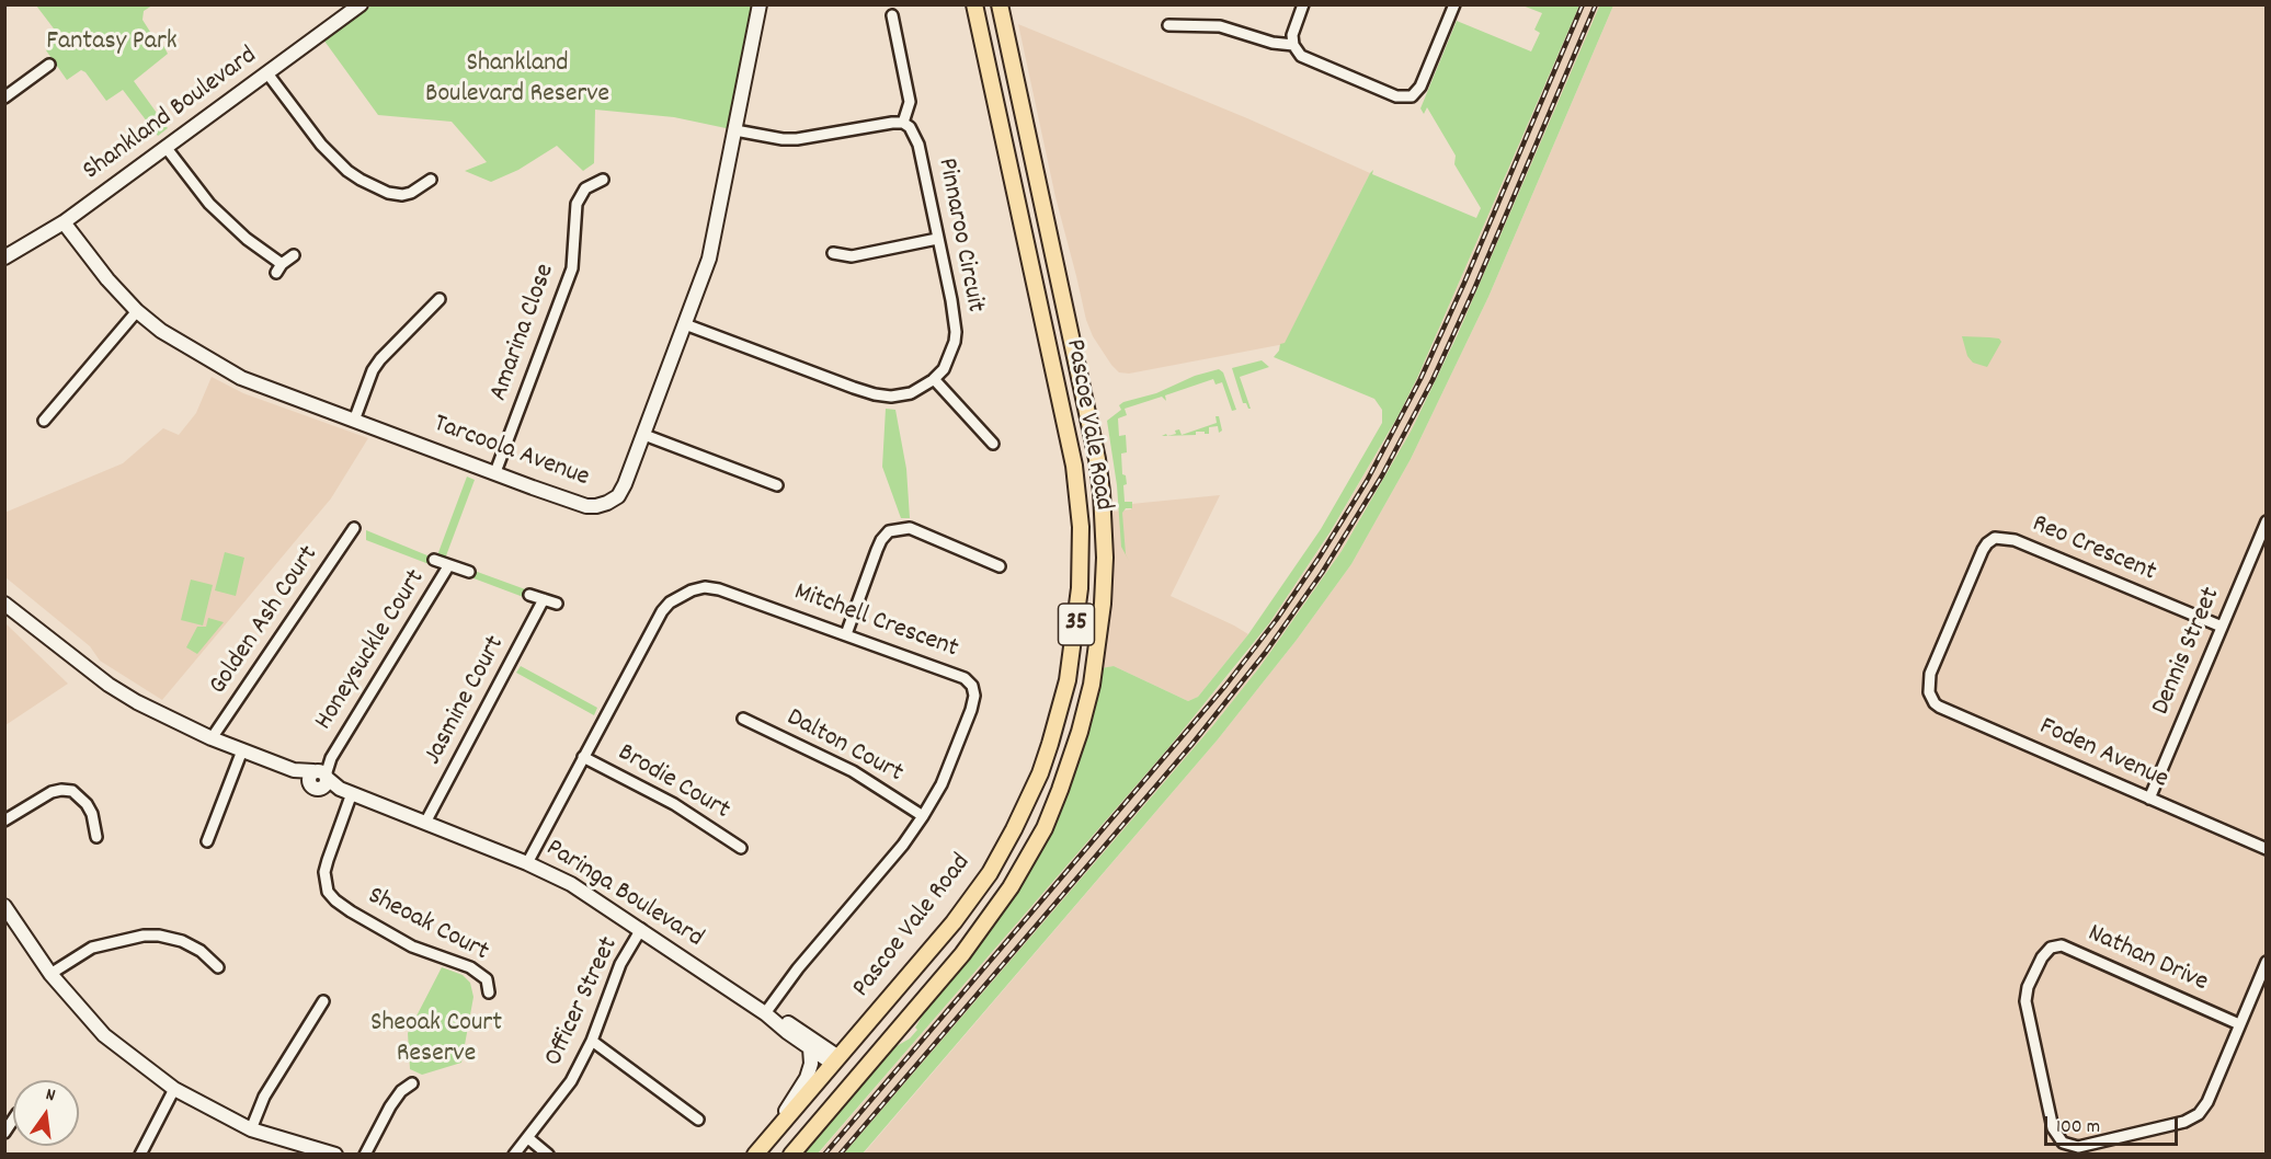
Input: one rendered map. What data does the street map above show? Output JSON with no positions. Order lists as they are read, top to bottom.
{
  "streets": {
    "main road": ["Pascoe Vale Road", "35"],
    "street": [
      "Shankland Boulevard",
      "Pinnaroo Circuit",
      "Amarina Close",
      "Tarcoola Avenue",
      "Reo Crescent",
      "Golden Ash Court",
      "Mitchell Crescent",
      "Honeysuckle Court",
      "Dennis Street",
      "Jasmine Court",
      "Dalton Court",
      "Foden Avenue",
      "Brodie Court",
      "Paringa Boulevard",
      "Sheoak Court",
      "Nathan Drive",
      "Officer Street"
    ]
  },
  "crossings": [
    ["Shankland Boulevard", "Tarcoola Avenue"],
    ["Pinnaroo Circuit", "Tarcoola Avenue"],
    ["Amarina Close", "Tarcoola Avenue"],
    ["Pascoe Vale Road", "Paringa Boulevard"],
    ["Reo Crescent", "Dennis Street"],
    ["Reo Crescent", "Foden Avenue"],
    ["Mitchell Crescent", "Dalton Court"],
    ["Mitchell Crescent", "Brodie Court"],
    ["Mitchell Crescent", "Paringa Boulevard"],
    ["Honeysuckle Court", "Paringa Boulevard"],
    ["Dennis Street", "Foden Avenue"],
    ["Jasmine Court", "Paringa Boulevard"],
    ["Paringa Boulevard", "Sheoak Court"],
    ["Paringa Boulevard", "Officer Street"]
  ],
  "parks": ["Fantasy Park", "Shankland Boulevard Reserve", "Sheoak Court Reserve"],
  "scale_bar": "100 m",
  "north": "top"
}
